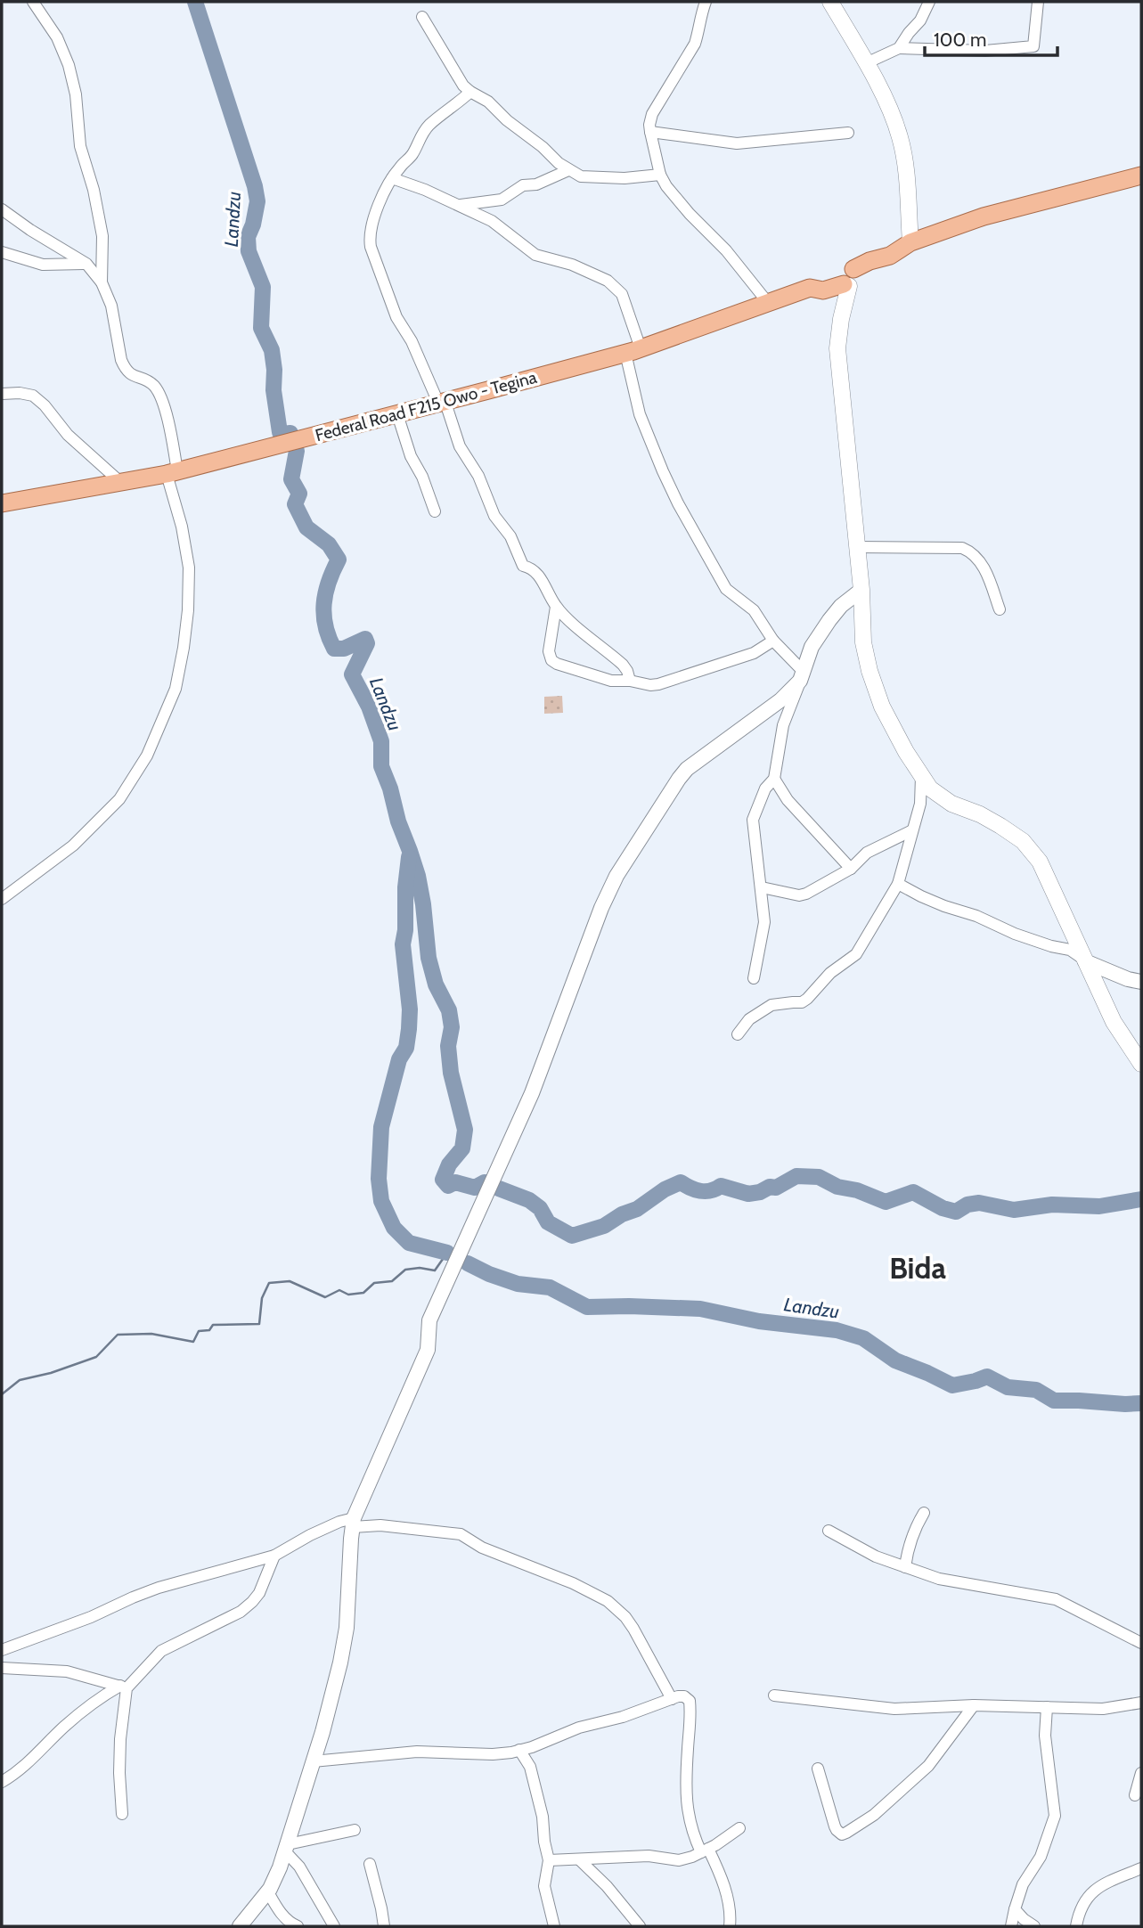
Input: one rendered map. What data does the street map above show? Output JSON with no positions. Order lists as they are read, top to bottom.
{
  "streets": {
    "main road": ["Federal Road F215 Owo - Tegina"]
  },
  "districts": ["Bida"],
  "water": ["Landzu"],
  "scale_bar": "100 m"
}
